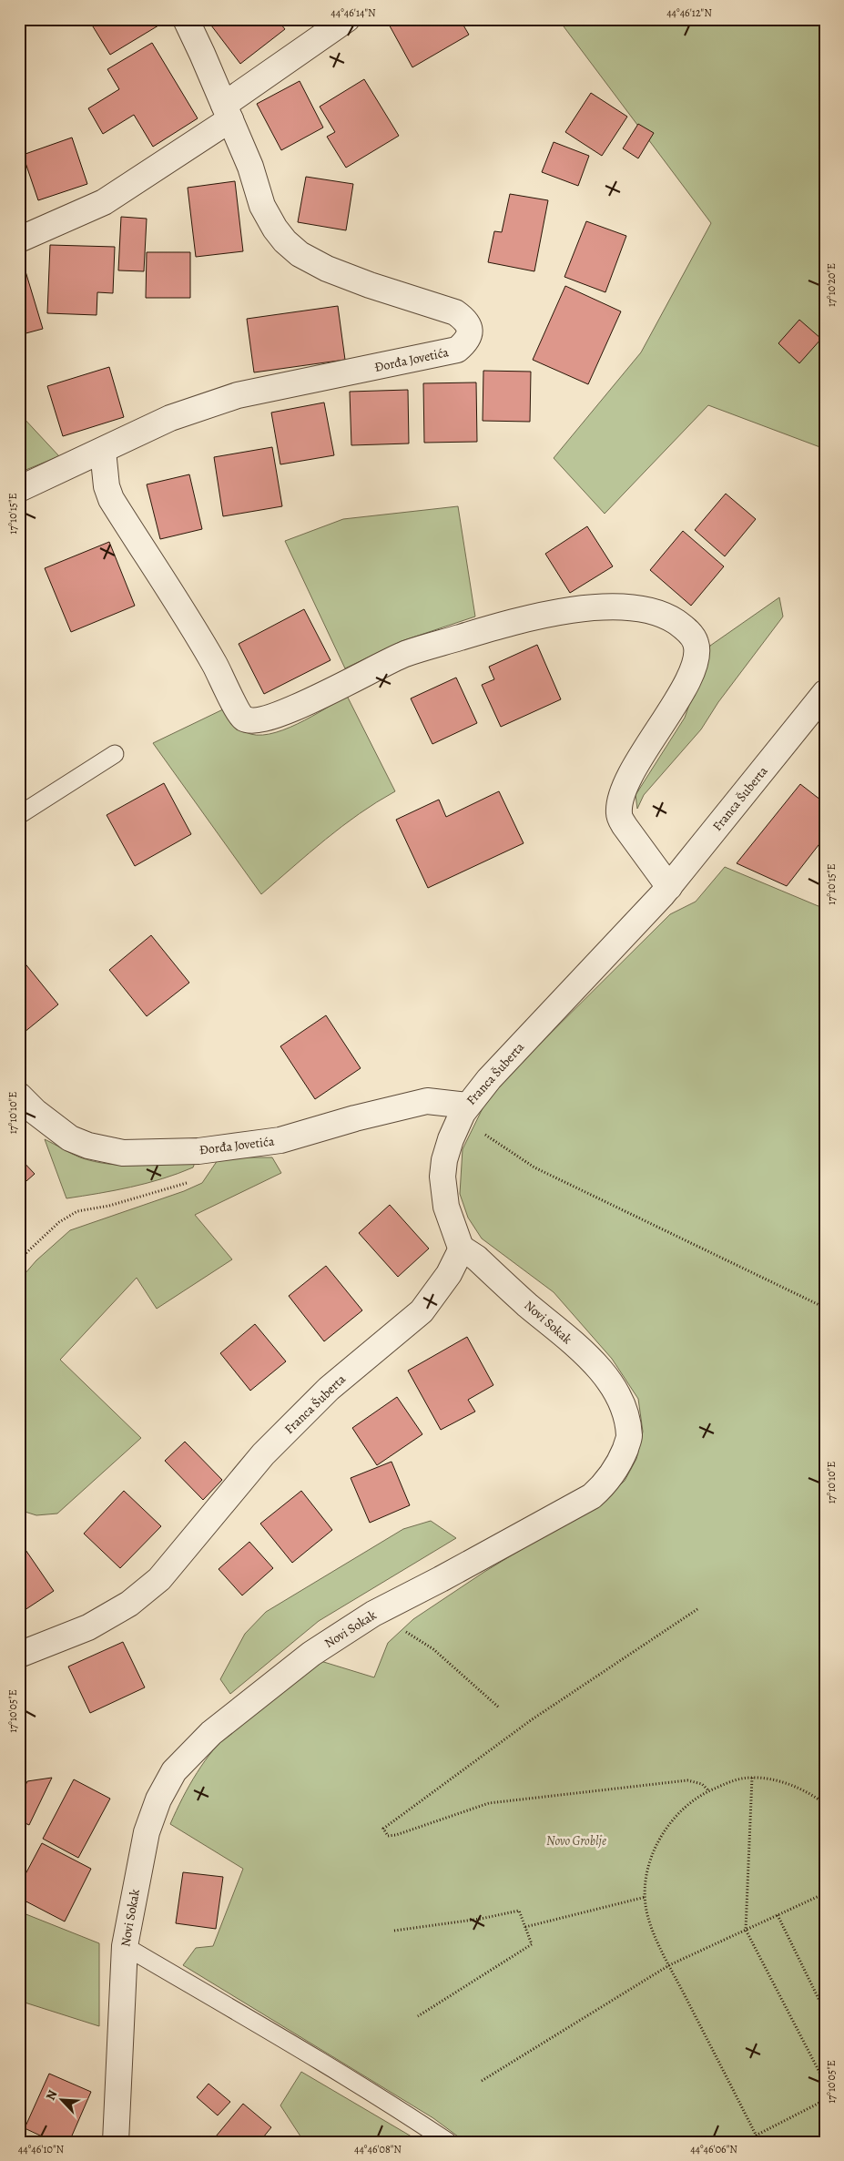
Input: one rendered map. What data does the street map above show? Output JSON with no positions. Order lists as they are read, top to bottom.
{
  "streets": {
    "street": ["Đorđa Jovetića", "Franca Šuberta", "Novi Sokak"]
  },
  "crossings": [
    ["Đorđa Jovetića", "Franca Šuberta"],
    ["Franca Šuberta", "Novi Sokak"]
  ],
  "parks": ["Novo Groblje"],
  "north": "top left",
  "coordinates": [
    "44°46'14\"N",
    "44°46'12\"N",
    "17°10'20\"E",
    "17°10'15\"E",
    "17°10'10\"E",
    "17°10'05\"E",
    "44°46'10\"N",
    "44°46'08\"N",
    "44°46'06\"N"
  ]
}
